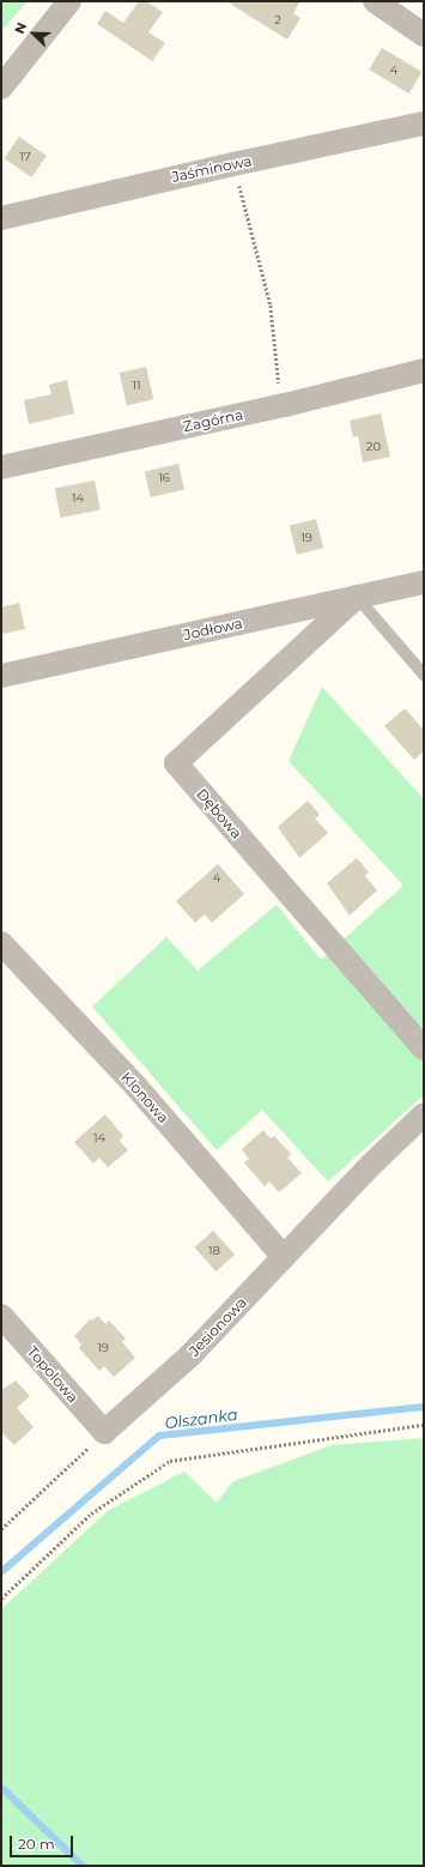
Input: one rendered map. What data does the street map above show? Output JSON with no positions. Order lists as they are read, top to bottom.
{
  "streets": {
    "street": [
      "Jaśminowa",
      "Zagórna",
      "Jodłowa",
      "Dębowa",
      "Klonowa",
      "Jesionowa",
      "Topolowa"
    ]
  },
  "crossings": [
    ["Jodłowa", "Dębowa"],
    ["Klonowa", "Jesionowa"],
    ["Jesionowa", "Topolowa"]
  ],
  "water": ["Olszanka"],
  "house_numbers": [
    "2",
    "4",
    "17",
    "11",
    "20",
    "16",
    "14",
    "19",
    "4",
    "14",
    "18",
    "19"
  ],
  "scale_bar": "20 m",
  "north": "top left"
}
